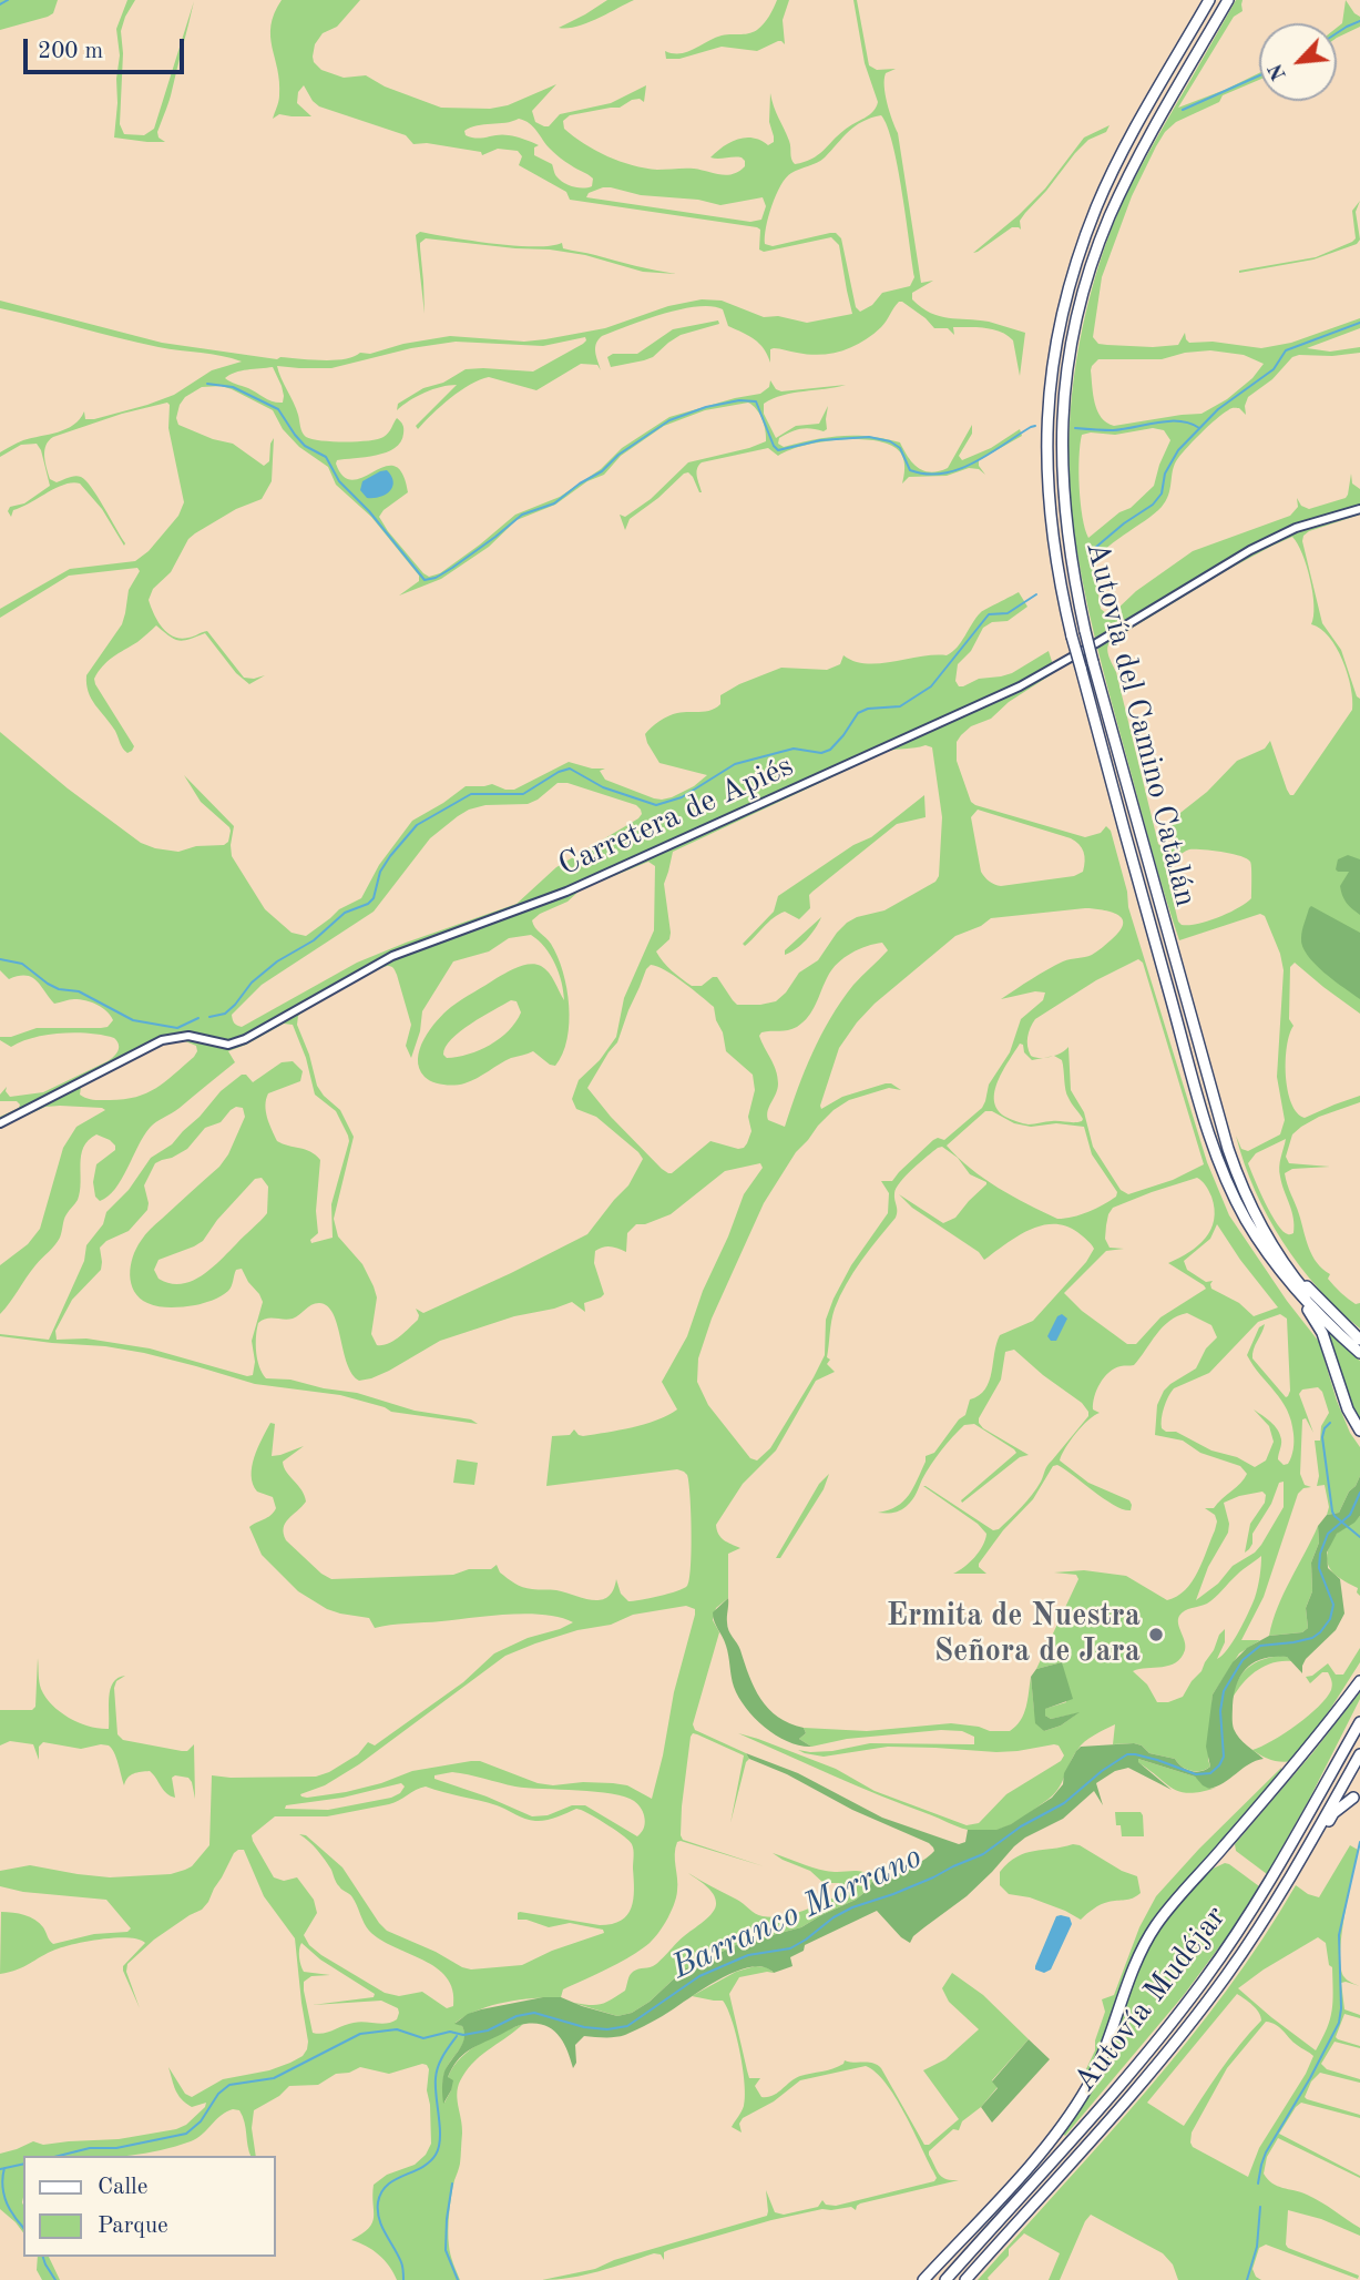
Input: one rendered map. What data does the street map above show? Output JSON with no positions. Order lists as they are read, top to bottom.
{
  "streets": {
    "highway": ["Autovía del Camino Catalán", "Autovía Mudéjar"],
    "street": ["Carretera de Apiés"]
  },
  "water": ["Barranco Morrano"],
  "places": ["Ermita de Nuestra Señora de Jara"],
  "legend": ["Calle", "Parque"],
  "scale_bar": "200 m",
  "north": "bottom left"
}
